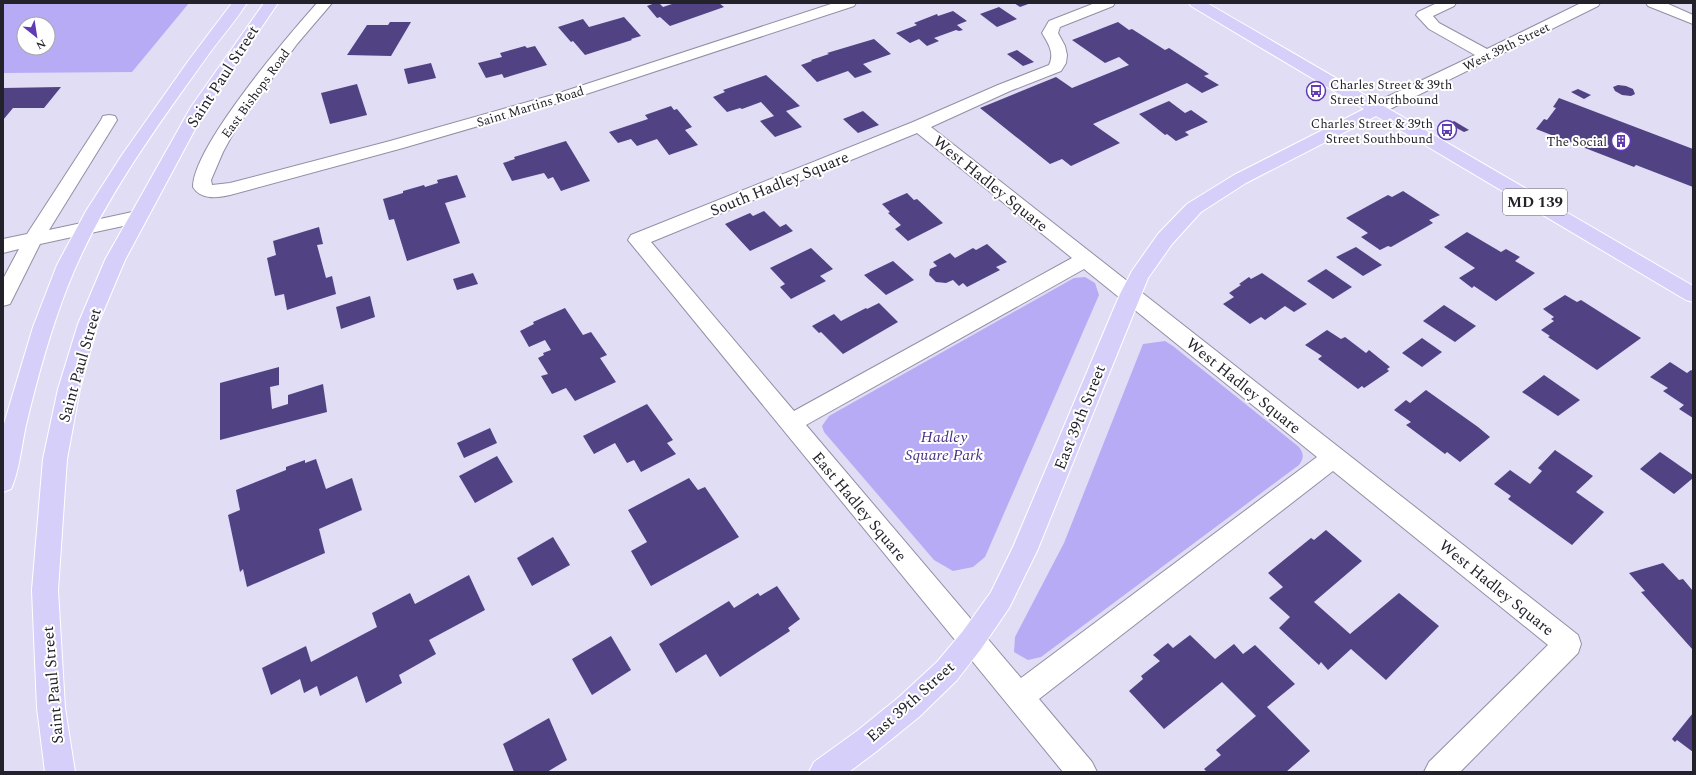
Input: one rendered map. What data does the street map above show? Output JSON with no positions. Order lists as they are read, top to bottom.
{
  "streets": {
    "main road": ["Saint Paul Street", "MD 139", "East 39th Street"],
    "street": [
      "West 39th Street",
      "East Bishops Road",
      "Saint Martins Road",
      "South Hadley Square",
      "West Hadley Square",
      "East Hadley Square"
    ]
  },
  "crossings": [
    ["West 39th Street", "MD 139"],
    ["West 39th Street", "East 39th Street"],
    ["East Bishops Road", "Saint Martins Road"],
    ["South Hadley Square", "West Hadley Square"],
    ["South Hadley Square", "East Hadley Square"],
    ["West Hadley Square", "East 39th Street"],
    ["MD 139", "East 39th Street"],
    ["East 39th Street", "East Hadley Square"]
  ],
  "parks": ["Hadley Square Park"],
  "places": {
    "bus stop": ["Charles Street & 39th Street Northbound", "Charles Street & 39th Street Southbound"],
    "building": ["The Social"]
  },
  "north": "bottom right"
}
